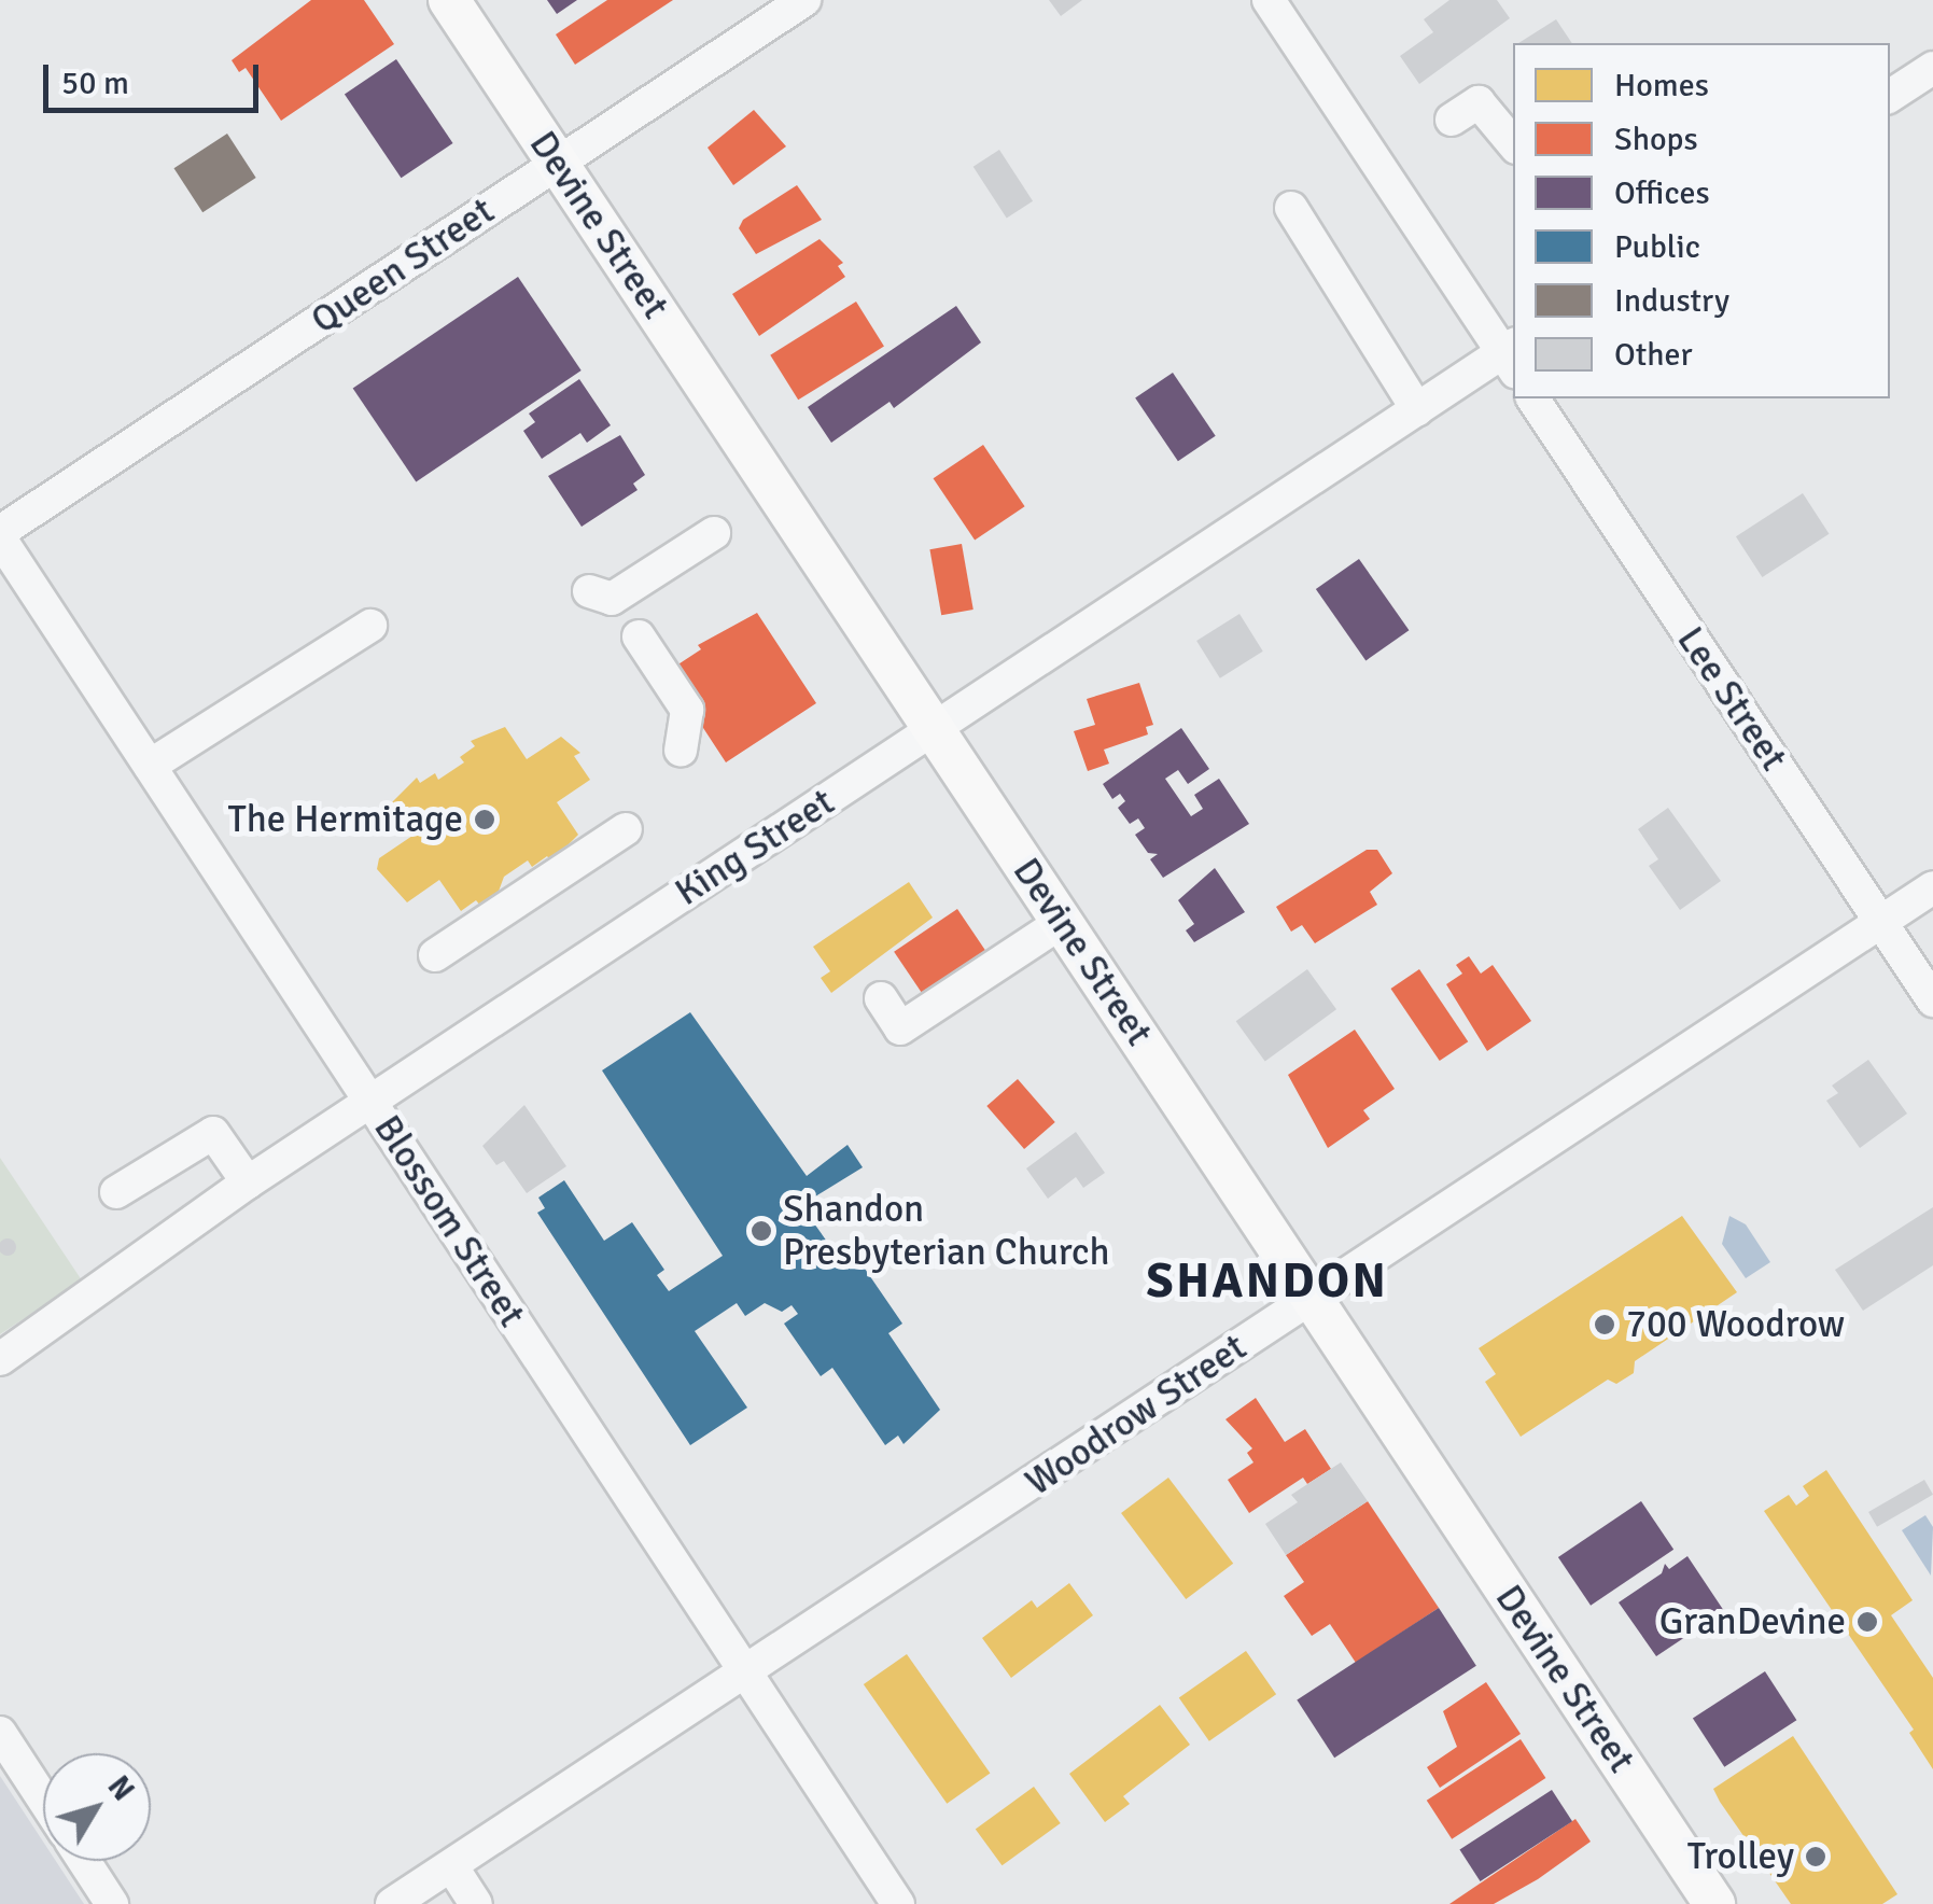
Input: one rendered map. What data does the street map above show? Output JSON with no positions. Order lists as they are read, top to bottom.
{
  "streets": {
    "main road": ["Devine Street"],
    "street": [
      "Queen Street",
      "Lee Street",
      "King Street",
      "Blossom Street",
      "Woodrow Street"
    ]
  },
  "crossings": [
    ["Devine Street", "Queen Street"],
    ["Devine Street", "King Street"],
    ["Devine Street", "Woodrow Street"],
    ["Queen Street", "Blossom Street"],
    ["Lee Street", "Woodrow Street"],
    ["King Street", "Blossom Street"],
    ["Blossom Street", "Woodrow Street"]
  ],
  "districts": ["SHANDON"],
  "places": [
    "The Hermitage",
    "Shandon Presbyterian Church",
    "700 Woodrow",
    "GranDevine",
    "Trolley"
  ],
  "legend": [
    "Homes",
    "Shops",
    "Offices",
    "Public",
    "Industry",
    "Other"
  ],
  "scale_bar": "50 m",
  "north": "top right"
}
